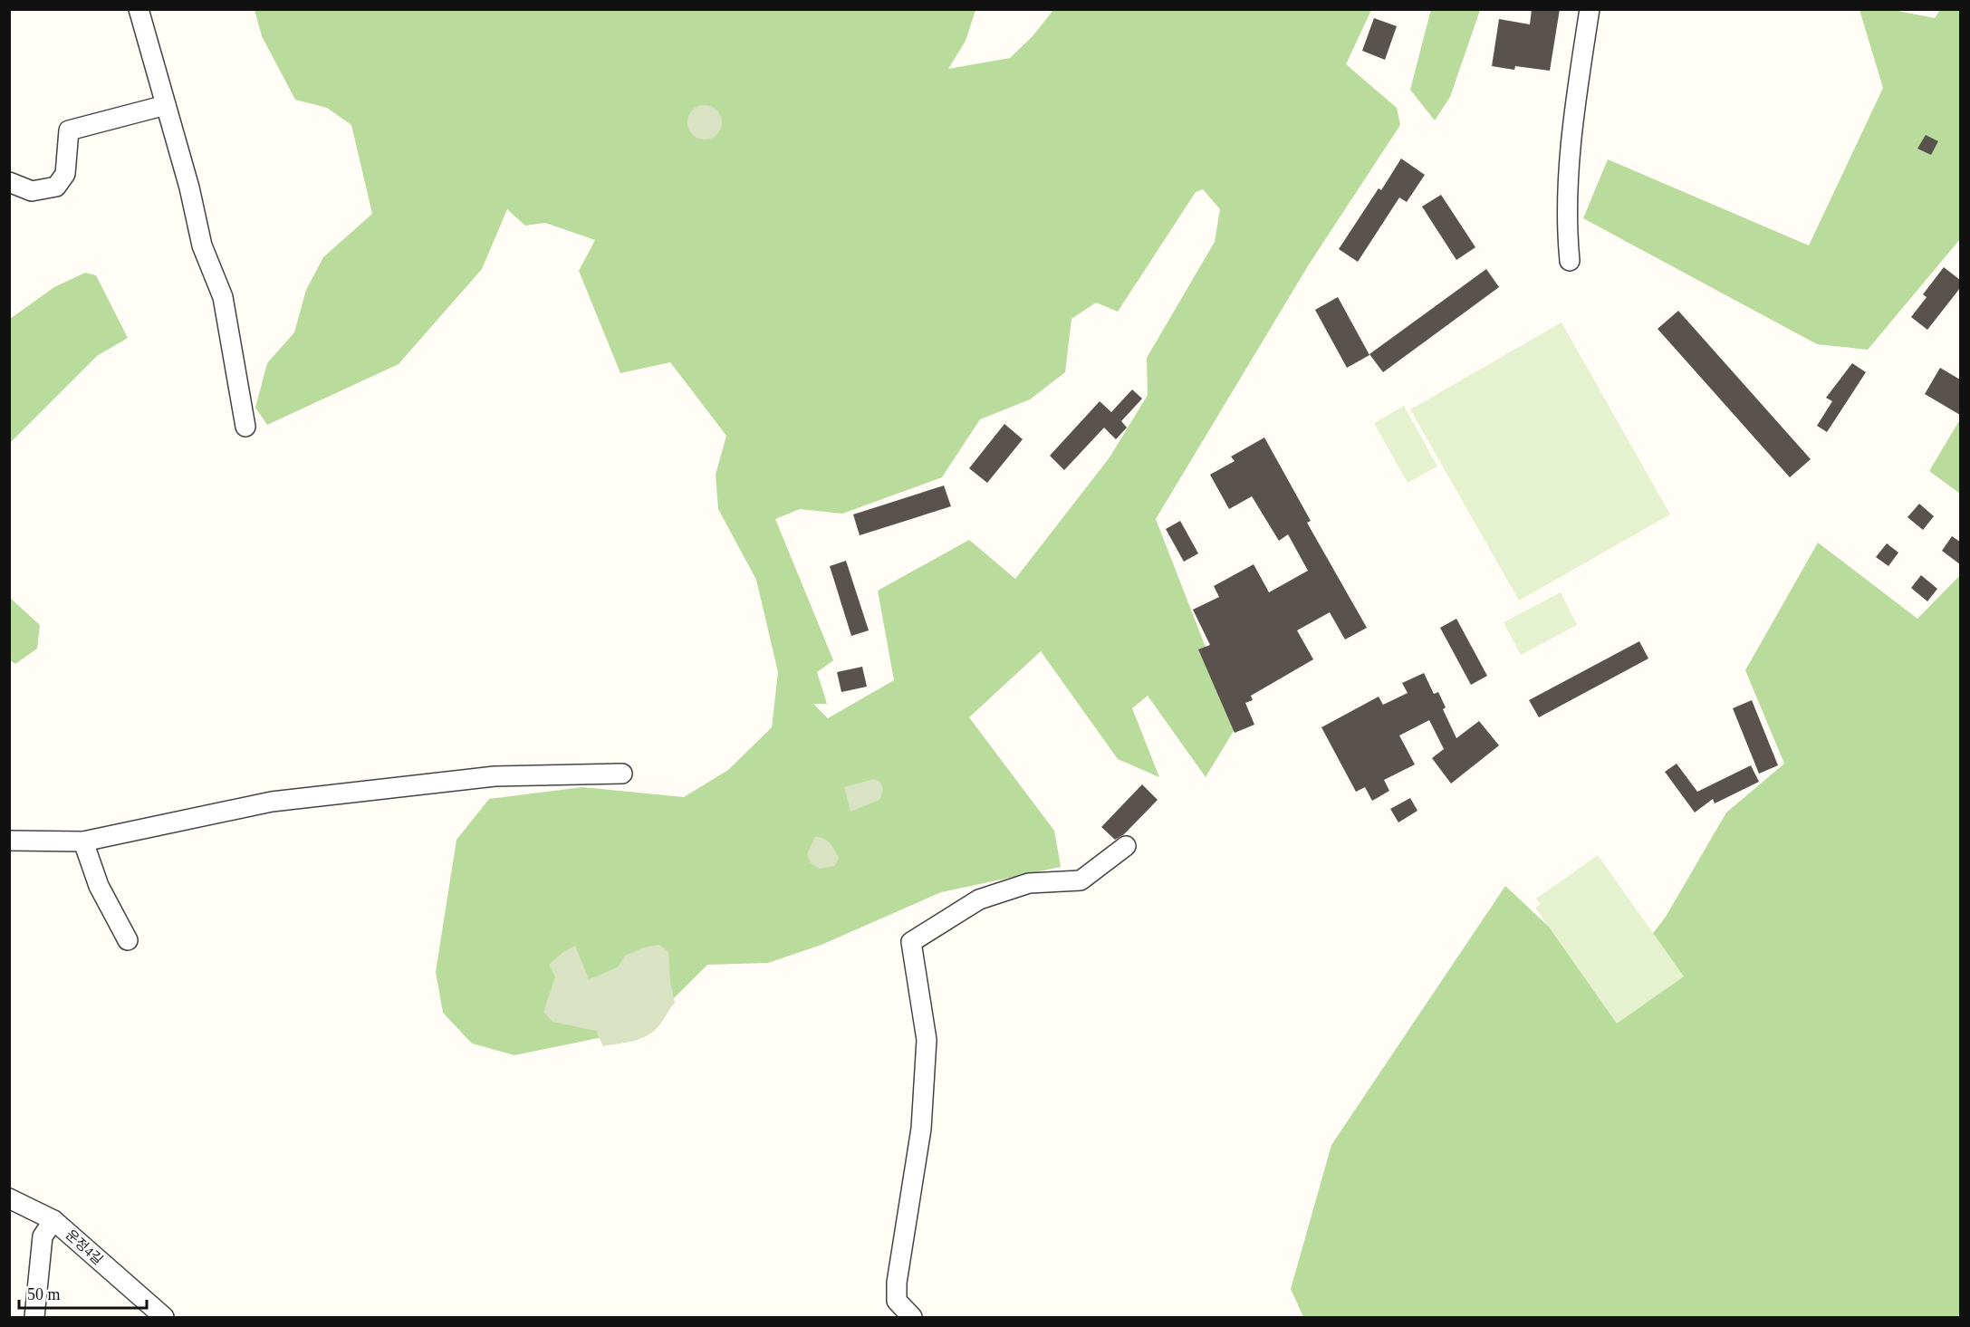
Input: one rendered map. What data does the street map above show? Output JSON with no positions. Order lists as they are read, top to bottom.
{
  "streets": {
    "street": ["운정4길"]
  },
  "scale_bar": "50 m"
}
